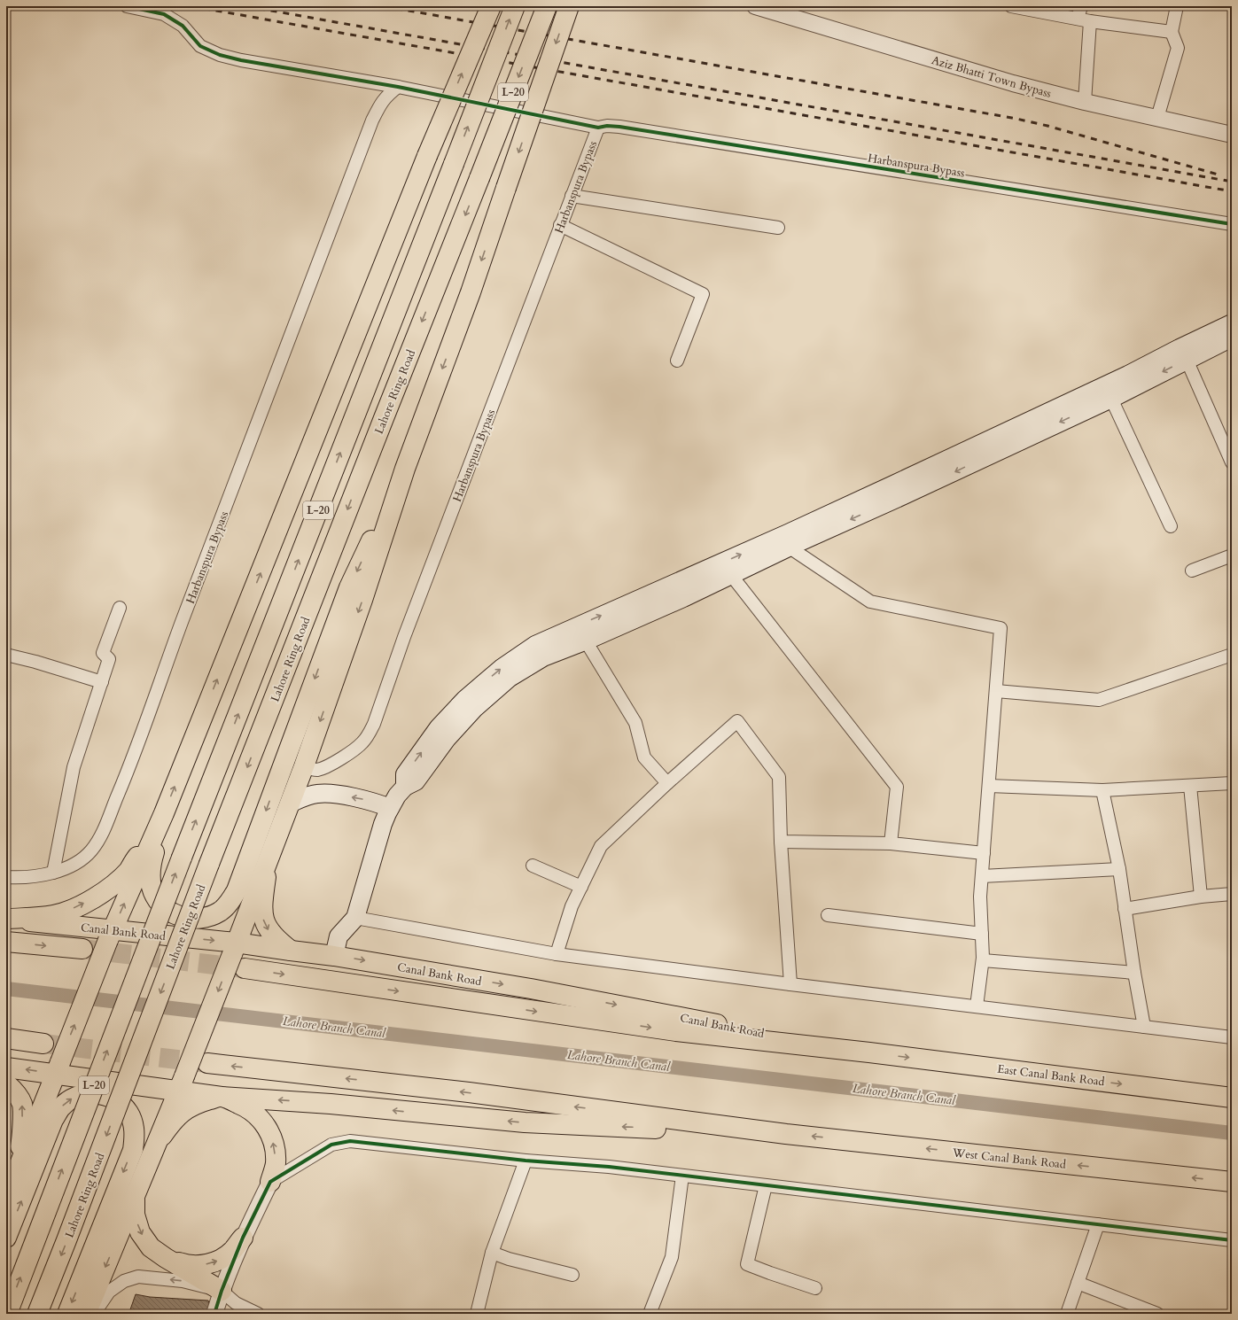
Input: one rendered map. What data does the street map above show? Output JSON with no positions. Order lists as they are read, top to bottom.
{
  "streets": {
    "highway": [
      "L-20",
      "Lahore Ring Road",
      "Canal Bank Road",
      "East Canal Bank Road",
      "West Canal Bank Road"
    ],
    "street": ["Aziz Bhatti Town Bypass", "Harbanspura Bypass"]
  },
  "crossings": [
    ["Canal Bank Road", "East Canal Bank Road"]
  ],
  "one_way": ["East Canal Bank Road", "West Canal Bank Road"],
  "water": ["Lahore Branch Canal"]
}
